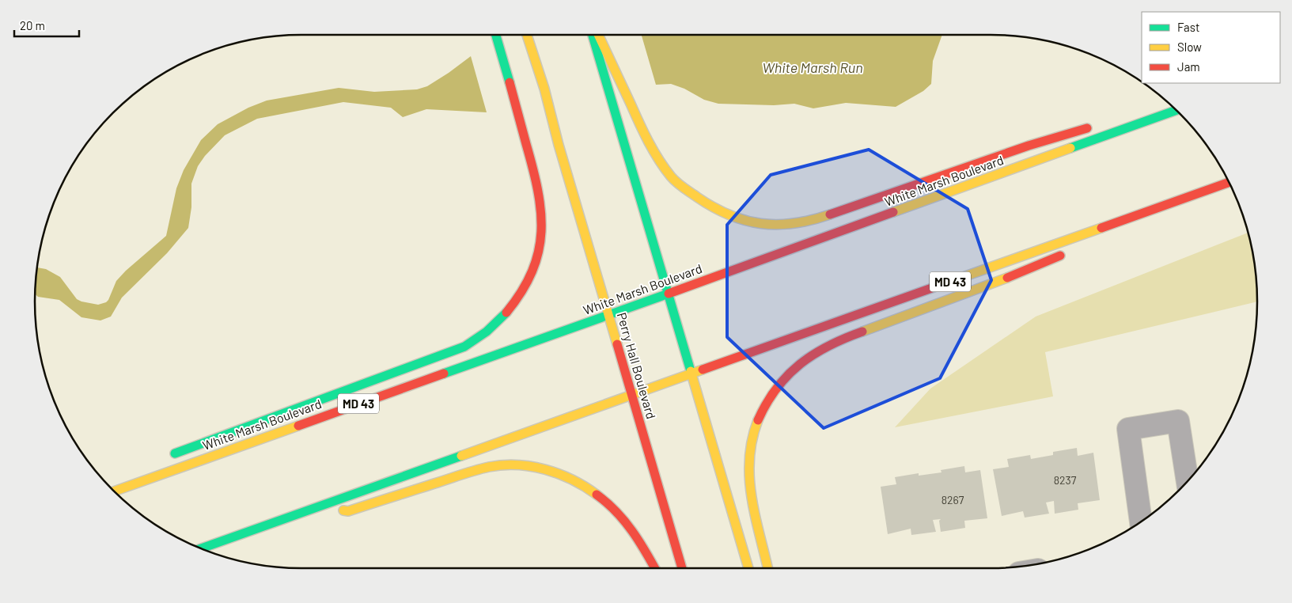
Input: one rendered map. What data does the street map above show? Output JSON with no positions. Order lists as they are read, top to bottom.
{
  "streets": {
    "main road": ["White Marsh Boulevard", "MD 43", "Perry Hall Boulevard"]
  },
  "crossings": [
    ["White Marsh Boulevard", "Perry Hall Boulevard"],
    ["MD 43", "Perry Hall Boulevard"]
  ],
  "water": ["White Marsh Run"],
  "house_numbers": ["8237", "8267"],
  "legend": ["Fast", "Slow", "Jam"],
  "scale_bar": "20 m"
}
